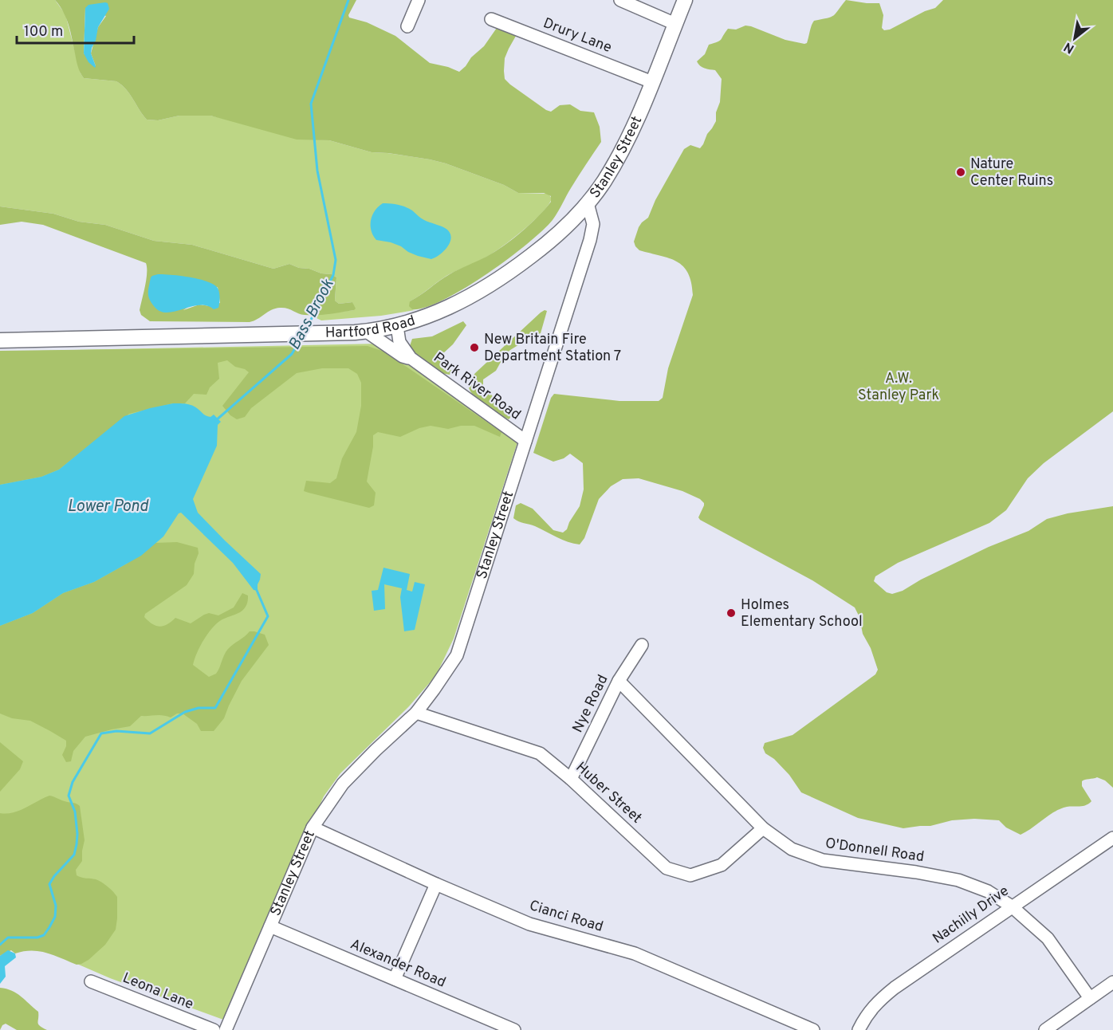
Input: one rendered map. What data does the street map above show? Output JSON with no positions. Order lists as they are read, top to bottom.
{
  "streets": {
    "main road": ["Stanley Street", "Hartford Road"],
    "street": [
      "Drury Lane",
      "Park River Road",
      "Nye Road",
      "Huber Street",
      "O'Donnell Road",
      "Nachilly Drive",
      "Cianci Road",
      "Alexander Road",
      "Leona Lane"
    ]
  },
  "crossings": [
    ["Drury Lane", "Stanley Street"],
    ["Stanley Street", "Hartford Road"],
    ["Stanley Street", "Park River Road"],
    ["Stanley Street", "Huber Street"],
    ["Stanley Street", "Cianci Road"],
    ["Stanley Street", "Alexander Road"],
    ["Hartford Road", "Park River Road"],
    ["Nye Road", "Huber Street"],
    ["Nye Road", "O'Donnell Road"],
    ["Huber Street", "O'Donnell Road"],
    ["O'Donnell Road", "Nachilly Drive"]
  ],
  "water": ["Bass Brook", "Lower Pond"],
  "parks": ["A.W. Stanley Park"],
  "places": ["Nature Center Ruins", "New Britain Fire Department Station 7", "Holmes Elementary School"],
  "scale_bar": "100 m",
  "north": "bottom left"
}
